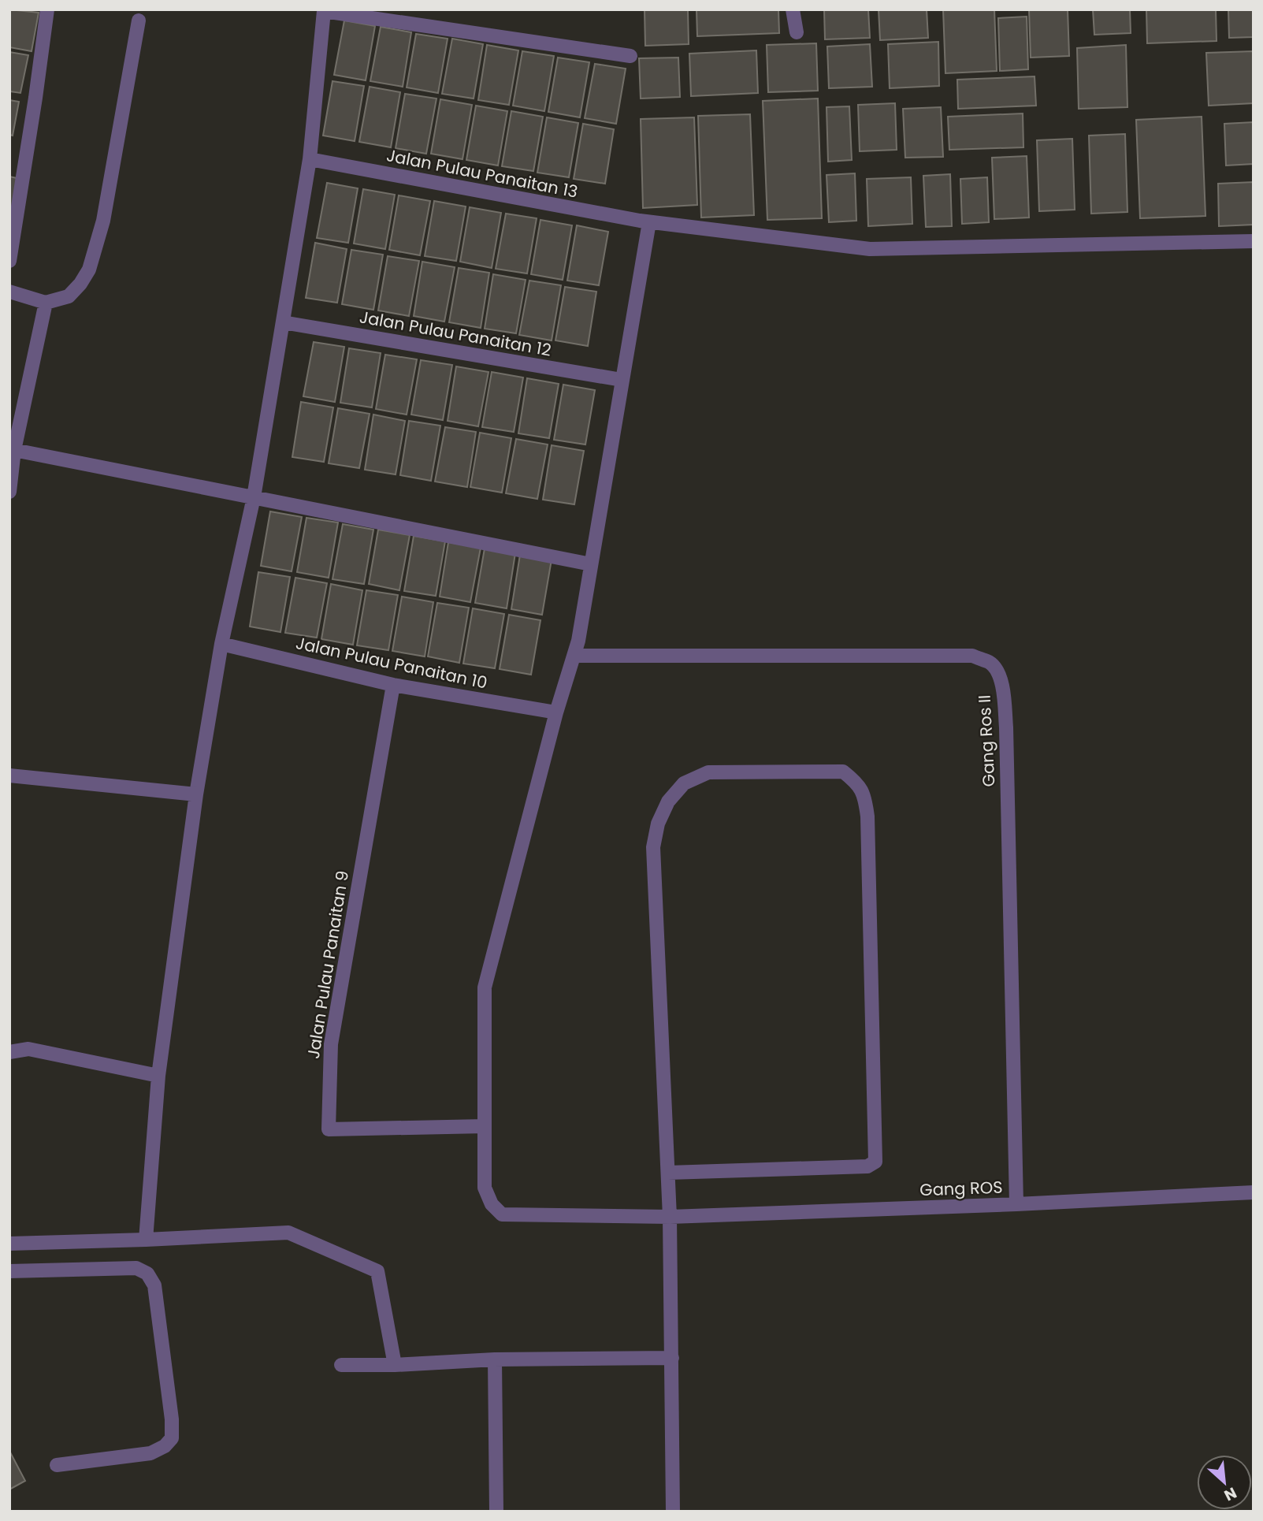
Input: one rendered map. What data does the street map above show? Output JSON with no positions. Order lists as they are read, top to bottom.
{
  "streets": {
    "street": [
      "Jalan Pulau Panaitan 13",
      "Jalan Pulau Panaitan 12",
      "Jalan Pulau Panaitan 10",
      "Gang Ros II",
      "Jalan Pulau Panaitan 9",
      "Gang ROS"
    ]
  },
  "crossings": [
    ["Jalan Pulau Panaitan 10", "Jalan Pulau Panaitan 9"],
    ["Gang Ros II", "Gang ROS"],
    ["Jalan Pulau Panaitan 9", "Gang ROS"]
  ],
  "north": "bottom right"
}
